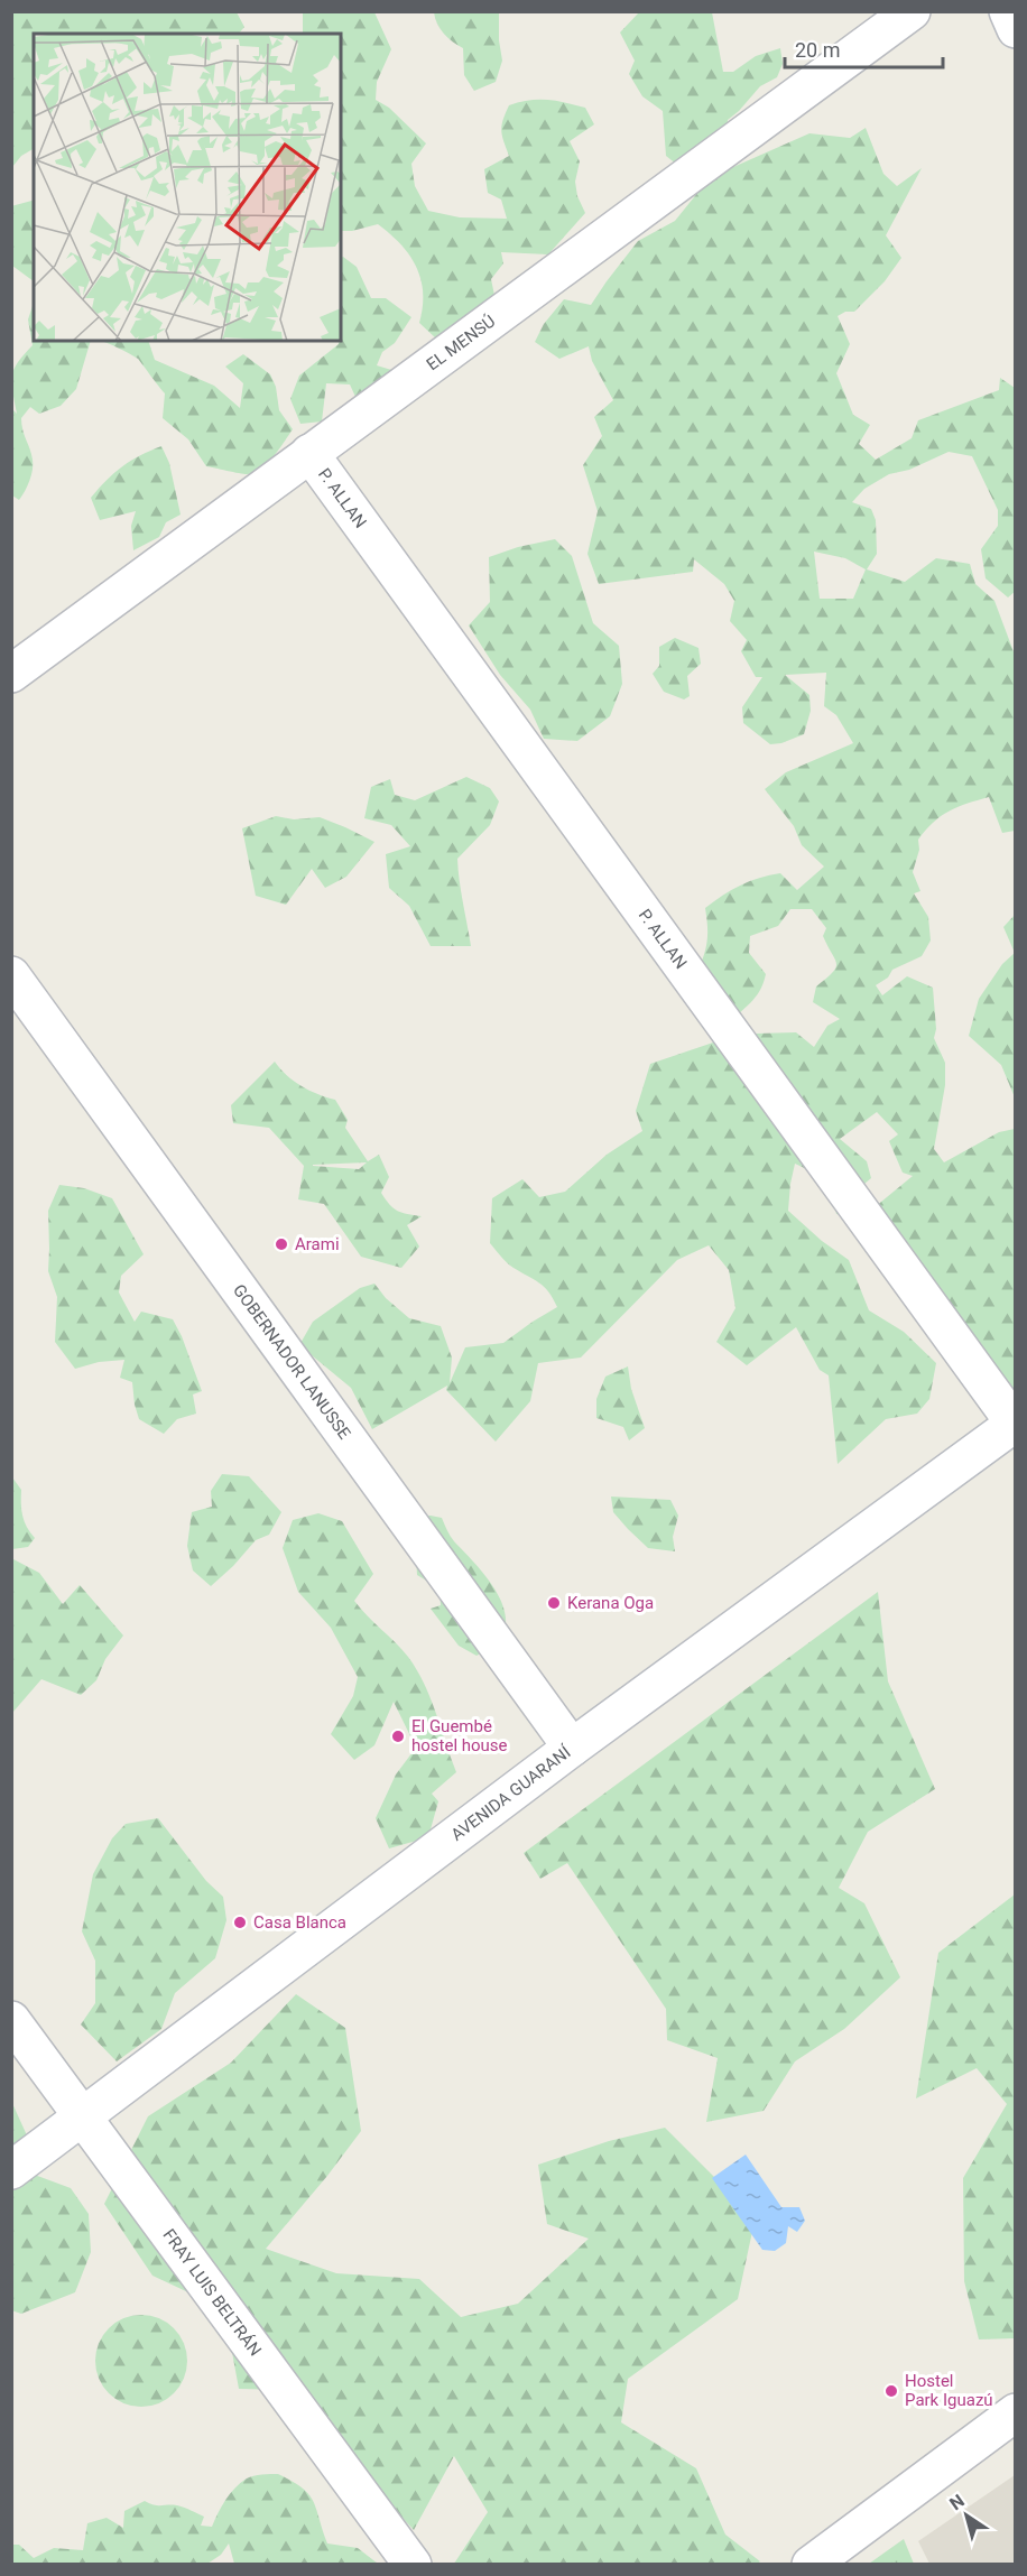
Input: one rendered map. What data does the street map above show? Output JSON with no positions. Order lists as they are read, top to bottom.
{
  "streets": {
    "street": [
      "EL MENSÚ",
      "P. ALLAN",
      "GOBERNADOR LANUSSE",
      "AVENIDA GUARANÍ",
      "FRAY LUIS BELTRÁN"
    ]
  },
  "crossings": [
    ["EL MENSÚ", "P. ALLAN"],
    ["P. ALLAN", "AVENIDA GUARANÍ"],
    ["GOBERNADOR LANUSSE", "AVENIDA GUARANÍ"],
    ["AVENIDA GUARANÍ", "FRAY LUIS BELTRÁN"]
  ],
  "places": [
    "Arami",
    "Kerana Oga",
    "El Guembé hostel house",
    "Casa Blanca",
    "Hostel Park Iguazú"
  ],
  "scale_bar": "20 m",
  "north": "top left"
}
